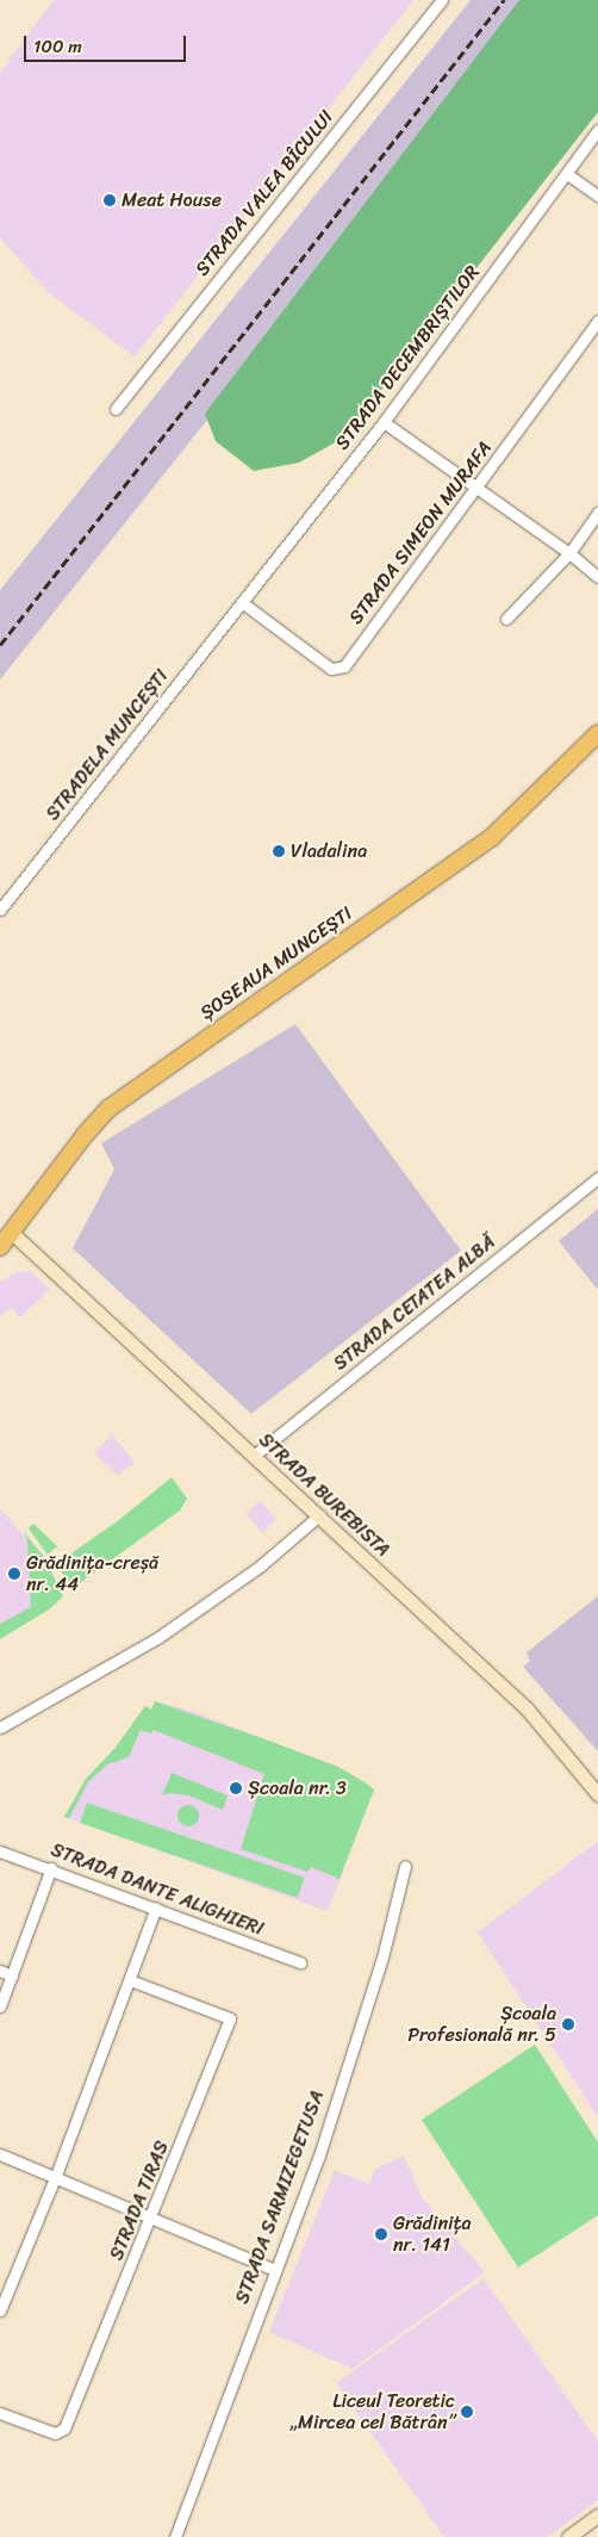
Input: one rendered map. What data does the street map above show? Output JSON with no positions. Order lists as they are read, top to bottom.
{
  "streets": {
    "main road": ["ȘOSEAUA MUNCEȘTI", "STRADA BUREBISTA"],
    "street": [
      "STRADA VALEA BÎCULUI",
      "STRADA DECEMBRIȘTILOR",
      "STRADA SIMEON MURAFA",
      "STRADELA MUNCEȘTI",
      "STRADA CETATEA ALBĂ",
      "STRADA DANTE ALIGHIERI",
      "STRADA SARMIZEGETUSA",
      "STRADA TIRAS"
    ]
  },
  "crossings": [
    ["STRADA DECEMBRIȘTILOR", "STRADA SIMEON MURAFA"],
    ["STRADA DECEMBRIȘTILOR", "STRADELA MUNCEȘTI"],
    ["STRADA SIMEON MURAFA", "STRADELA MUNCEȘTI"],
    ["ȘOSEAUA MUNCEȘTI", "STRADA BUREBISTA"],
    ["STRADA CETATEA ALBĂ", "STRADA BUREBISTA"]
  ],
  "places": [
    "Meat House",
    "Vladalina",
    "Grădinița-creșă nr. 44",
    "Școala nr. 3",
    "Școala Profesională nr. 5",
    "Grădinița nr. 141",
    "Liceul Teoretic „Mircea cel Bătrân”"
  ],
  "scale_bar": "100 m"
}
